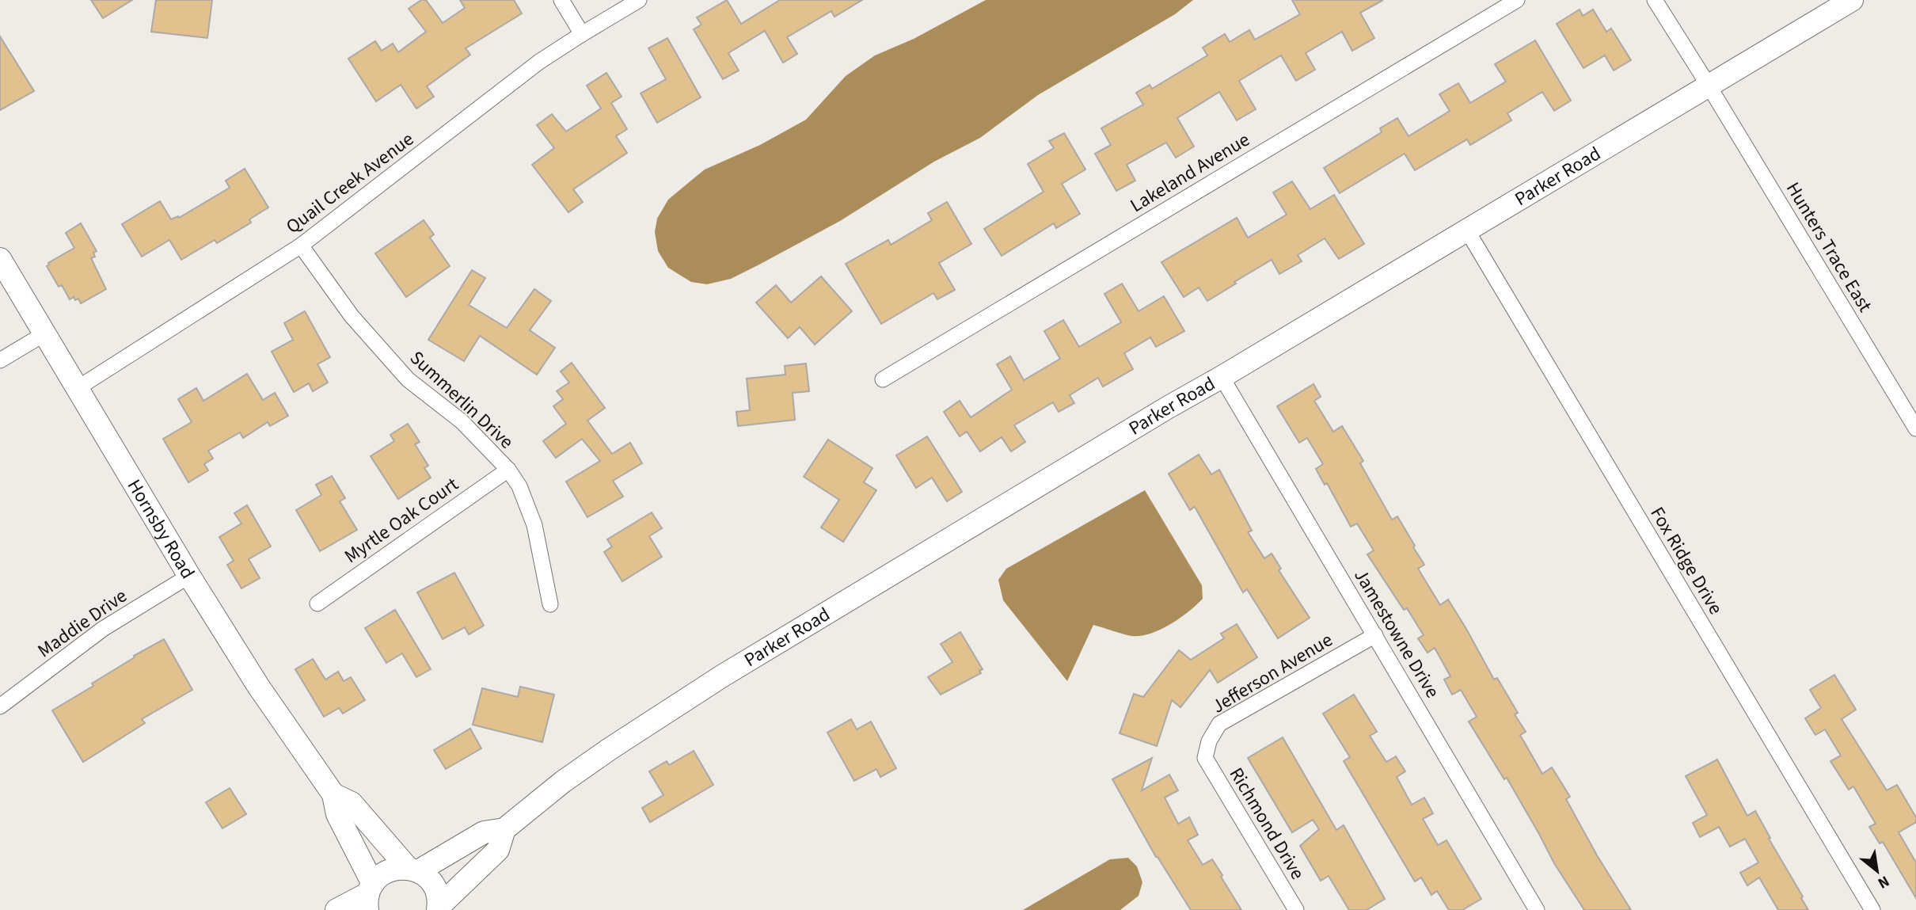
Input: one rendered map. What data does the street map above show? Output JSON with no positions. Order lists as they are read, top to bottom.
{
  "streets": {
    "street": [
      "Lakeland Avenue",
      "Parker Road",
      "Quail Creek Avenue",
      "Hunters Trace East",
      "Summerlin Drive",
      "Myrtle Oak Court",
      "Hornsby Road",
      "Fox Ridge Drive",
      "Maddie Drive",
      "Jamestowne Drive",
      "Jefferson Avenue",
      "Richmond Drive"
    ]
  },
  "crossings": [
    ["Parker Road", "Hunters Trace East"],
    ["Parker Road", "Hornsby Road"],
    ["Parker Road", "Fox Ridge Drive"],
    ["Parker Road", "Jamestowne Drive"],
    ["Quail Creek Avenue", "Summerlin Drive"],
    ["Quail Creek Avenue", "Hornsby Road"],
    ["Summerlin Drive", "Myrtle Oak Court"],
    ["Hornsby Road", "Maddie Drive"],
    ["Jamestowne Drive", "Jefferson Avenue"],
    ["Jefferson Avenue", "Richmond Drive"]
  ],
  "north": "bottom right"
}
